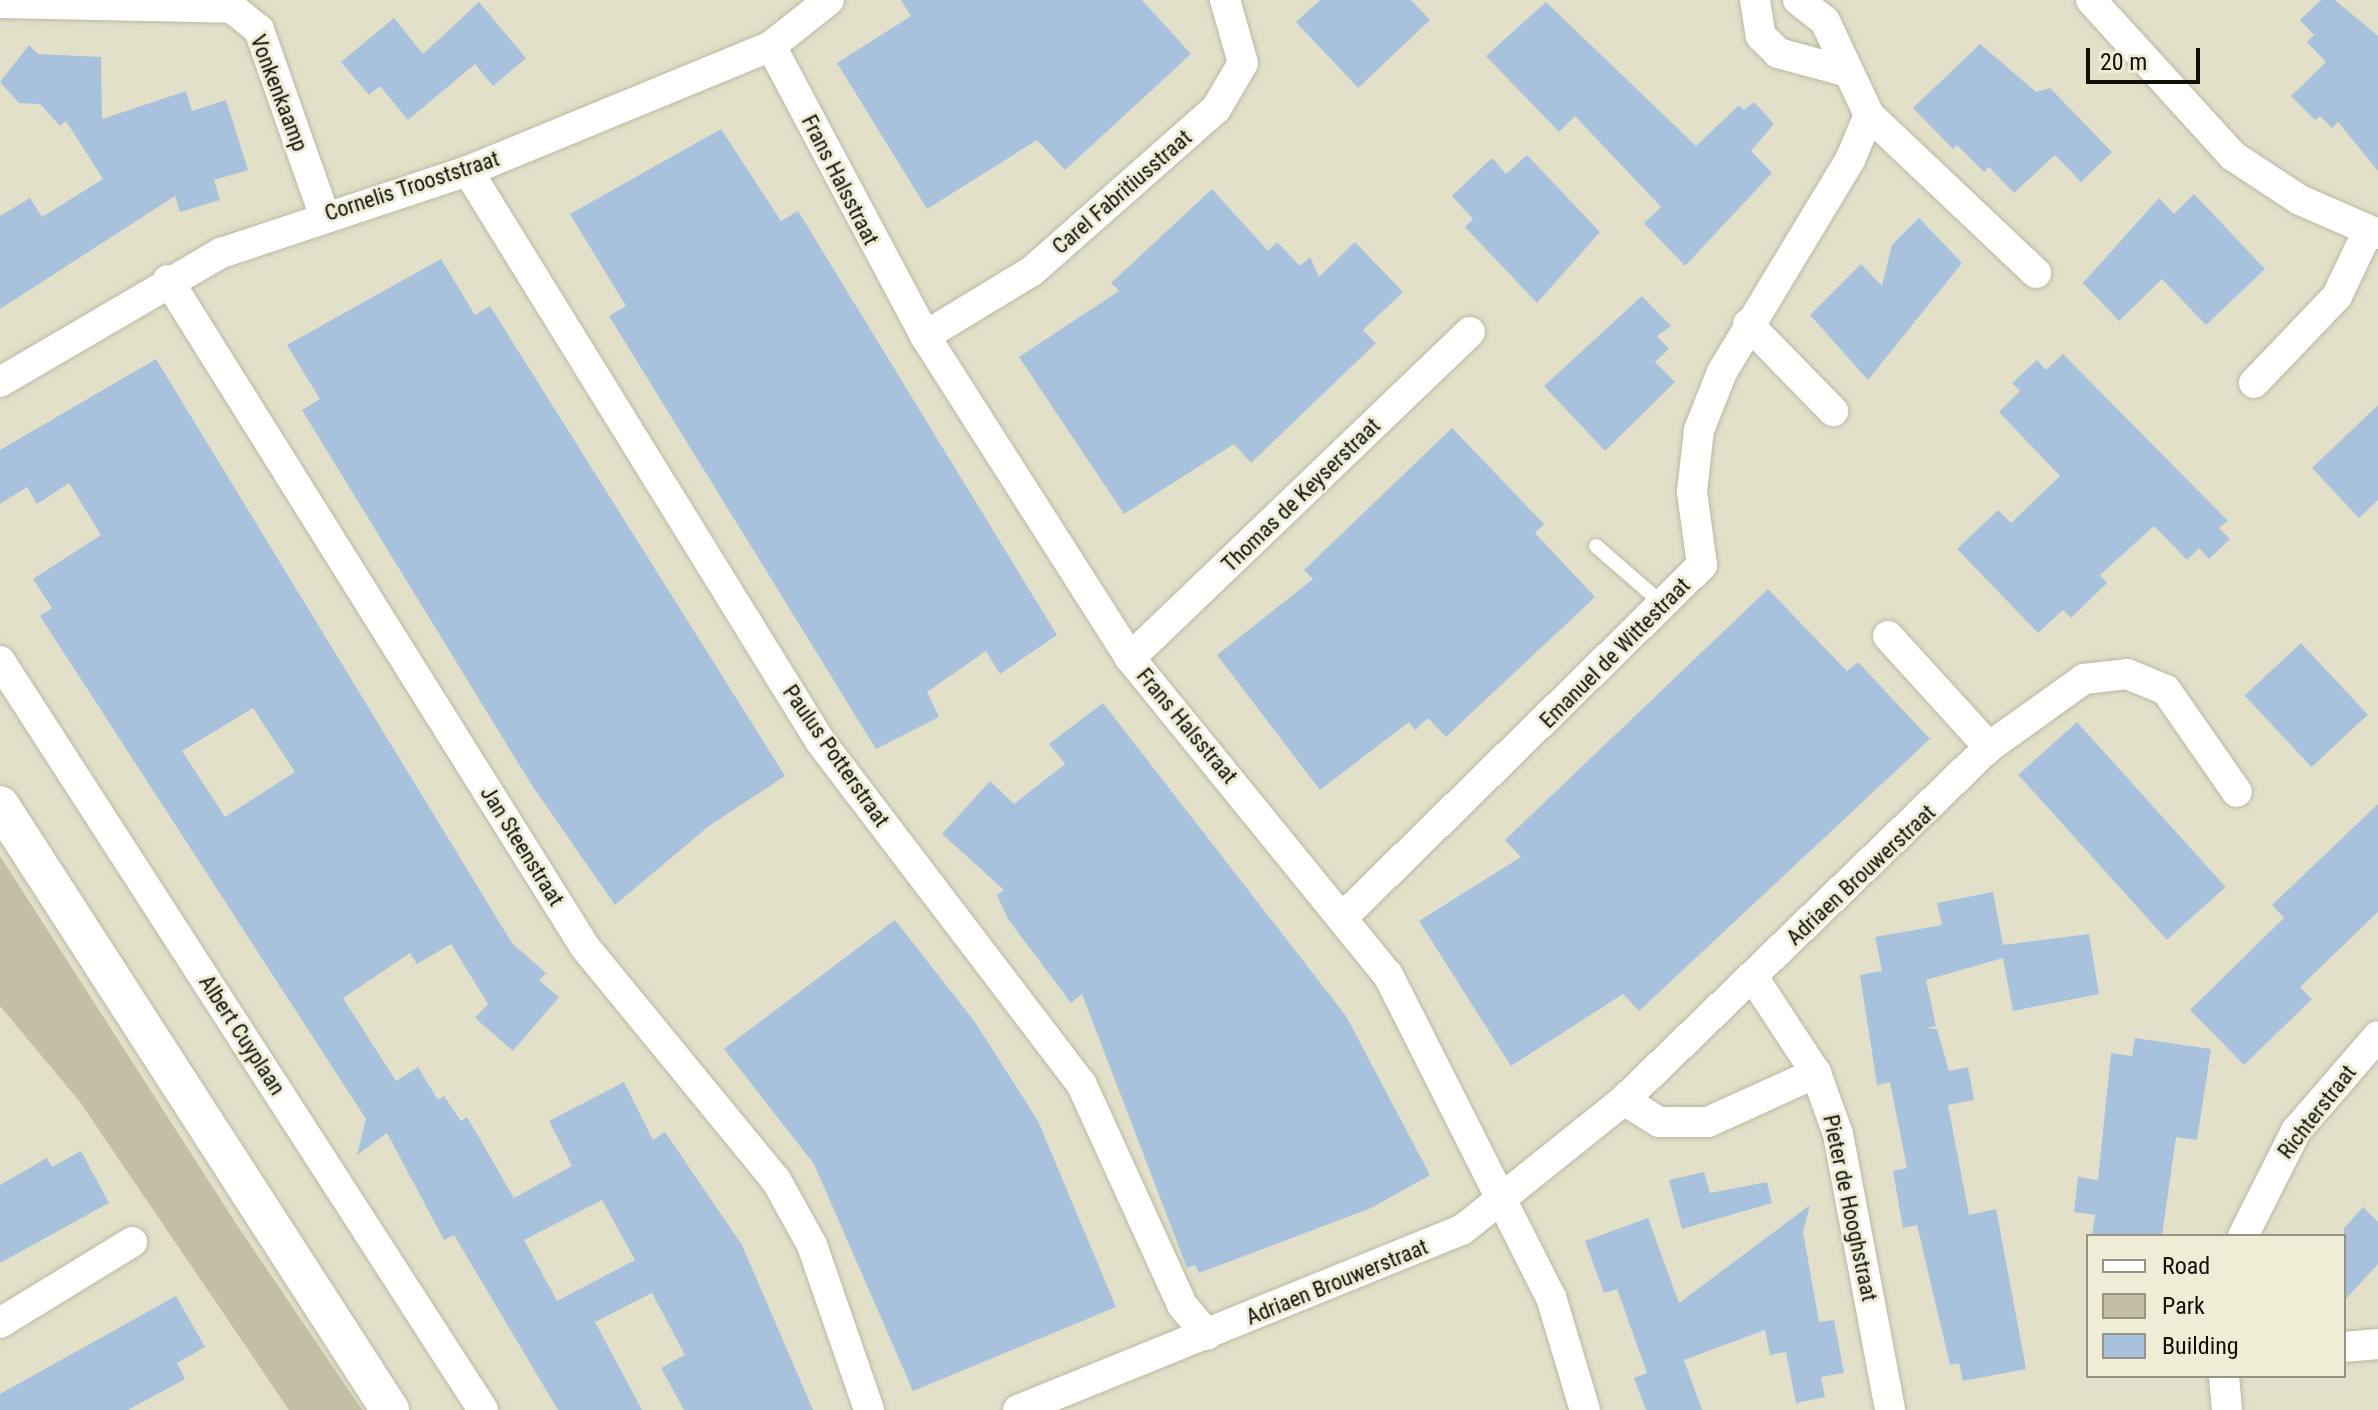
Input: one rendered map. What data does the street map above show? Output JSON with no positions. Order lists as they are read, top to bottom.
{
  "streets": {
    "street": [
      "Vonkenkaamp",
      "Frans Halsstraat",
      "Cornelis Trooststraat",
      "Carel Fabritiusstraat",
      "Thomas de Keyserstraat",
      "Emanuel de Wittestraat",
      "Paulus Potterstraat",
      "Jan Steenstraat",
      "Adriaen Brouwerstraat",
      "Albert Cuyplaan",
      "Richterstraat",
      "Pieter de Hooghstraat"
    ]
  },
  "crossings": [
    ["Vonkenkaamp", "Cornelis Trooststraat"],
    ["Frans Halsstraat", "Cornelis Trooststraat"],
    ["Frans Halsstraat", "Carel Fabritiusstraat"],
    ["Frans Halsstraat", "Thomas de Keyserstraat"],
    ["Frans Halsstraat", "Emanuel de Wittestraat"],
    ["Frans Halsstraat", "Adriaen Brouwerstraat"],
    ["Cornelis Trooststraat", "Paulus Potterstraat"],
    ["Cornelis Trooststraat", "Jan Steenstraat"],
    ["Paulus Potterstraat", "Adriaen Brouwerstraat"],
    ["Adriaen Brouwerstraat", "Pieter de Hooghstraat"]
  ],
  "legend": ["Road", "Park", "Building"],
  "scale_bar": "20 m"
}
